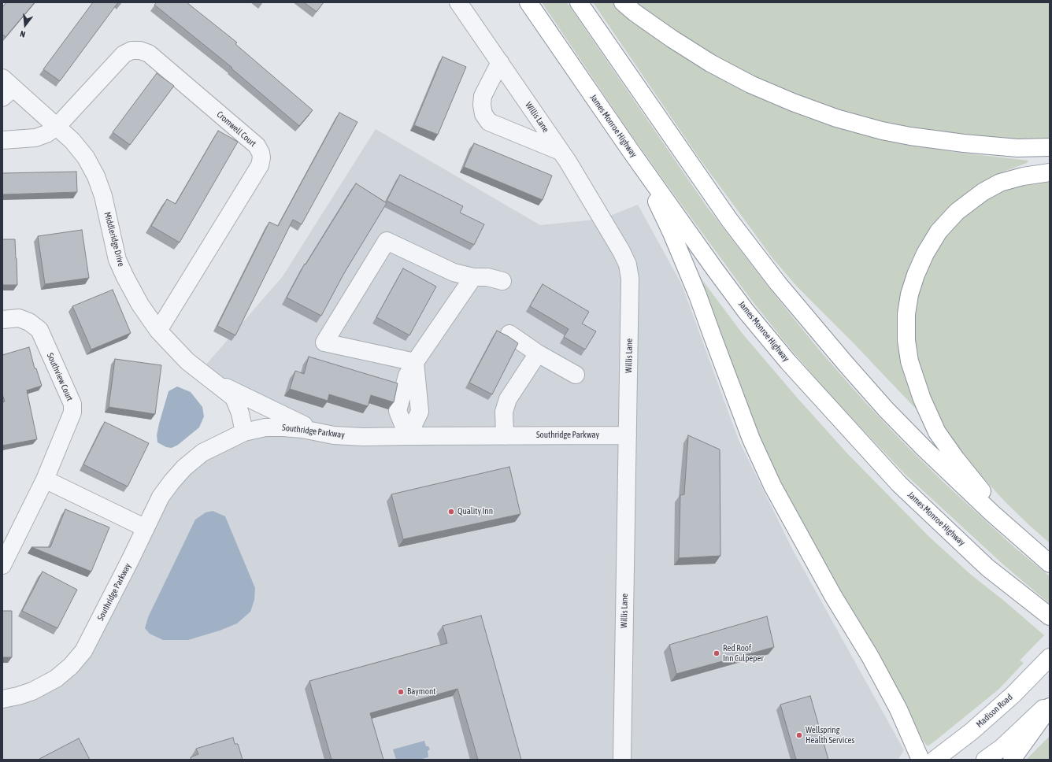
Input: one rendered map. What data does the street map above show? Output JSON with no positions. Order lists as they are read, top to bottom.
{
  "streets": {
    "main road": ["James Monroe Highway", "Madison Road"],
    "street": [
      "Willis Lane",
      "Cromwell Court",
      "Middleridge Drive",
      "Southview Court",
      "Southridge Parkway"
    ]
  },
  "crossings": [
    ["Willis Lane", "Southridge Parkway"],
    ["Cromwell Court", "Middleridge Drive"],
    ["Middleridge Drive", "Southridge Parkway"]
  ],
  "places": [
    "Quality Inn",
    "Red Roof Inn Culpeper",
    "Baymont",
    "Wellspring Health Services"
  ],
  "north": "bottom"
}
